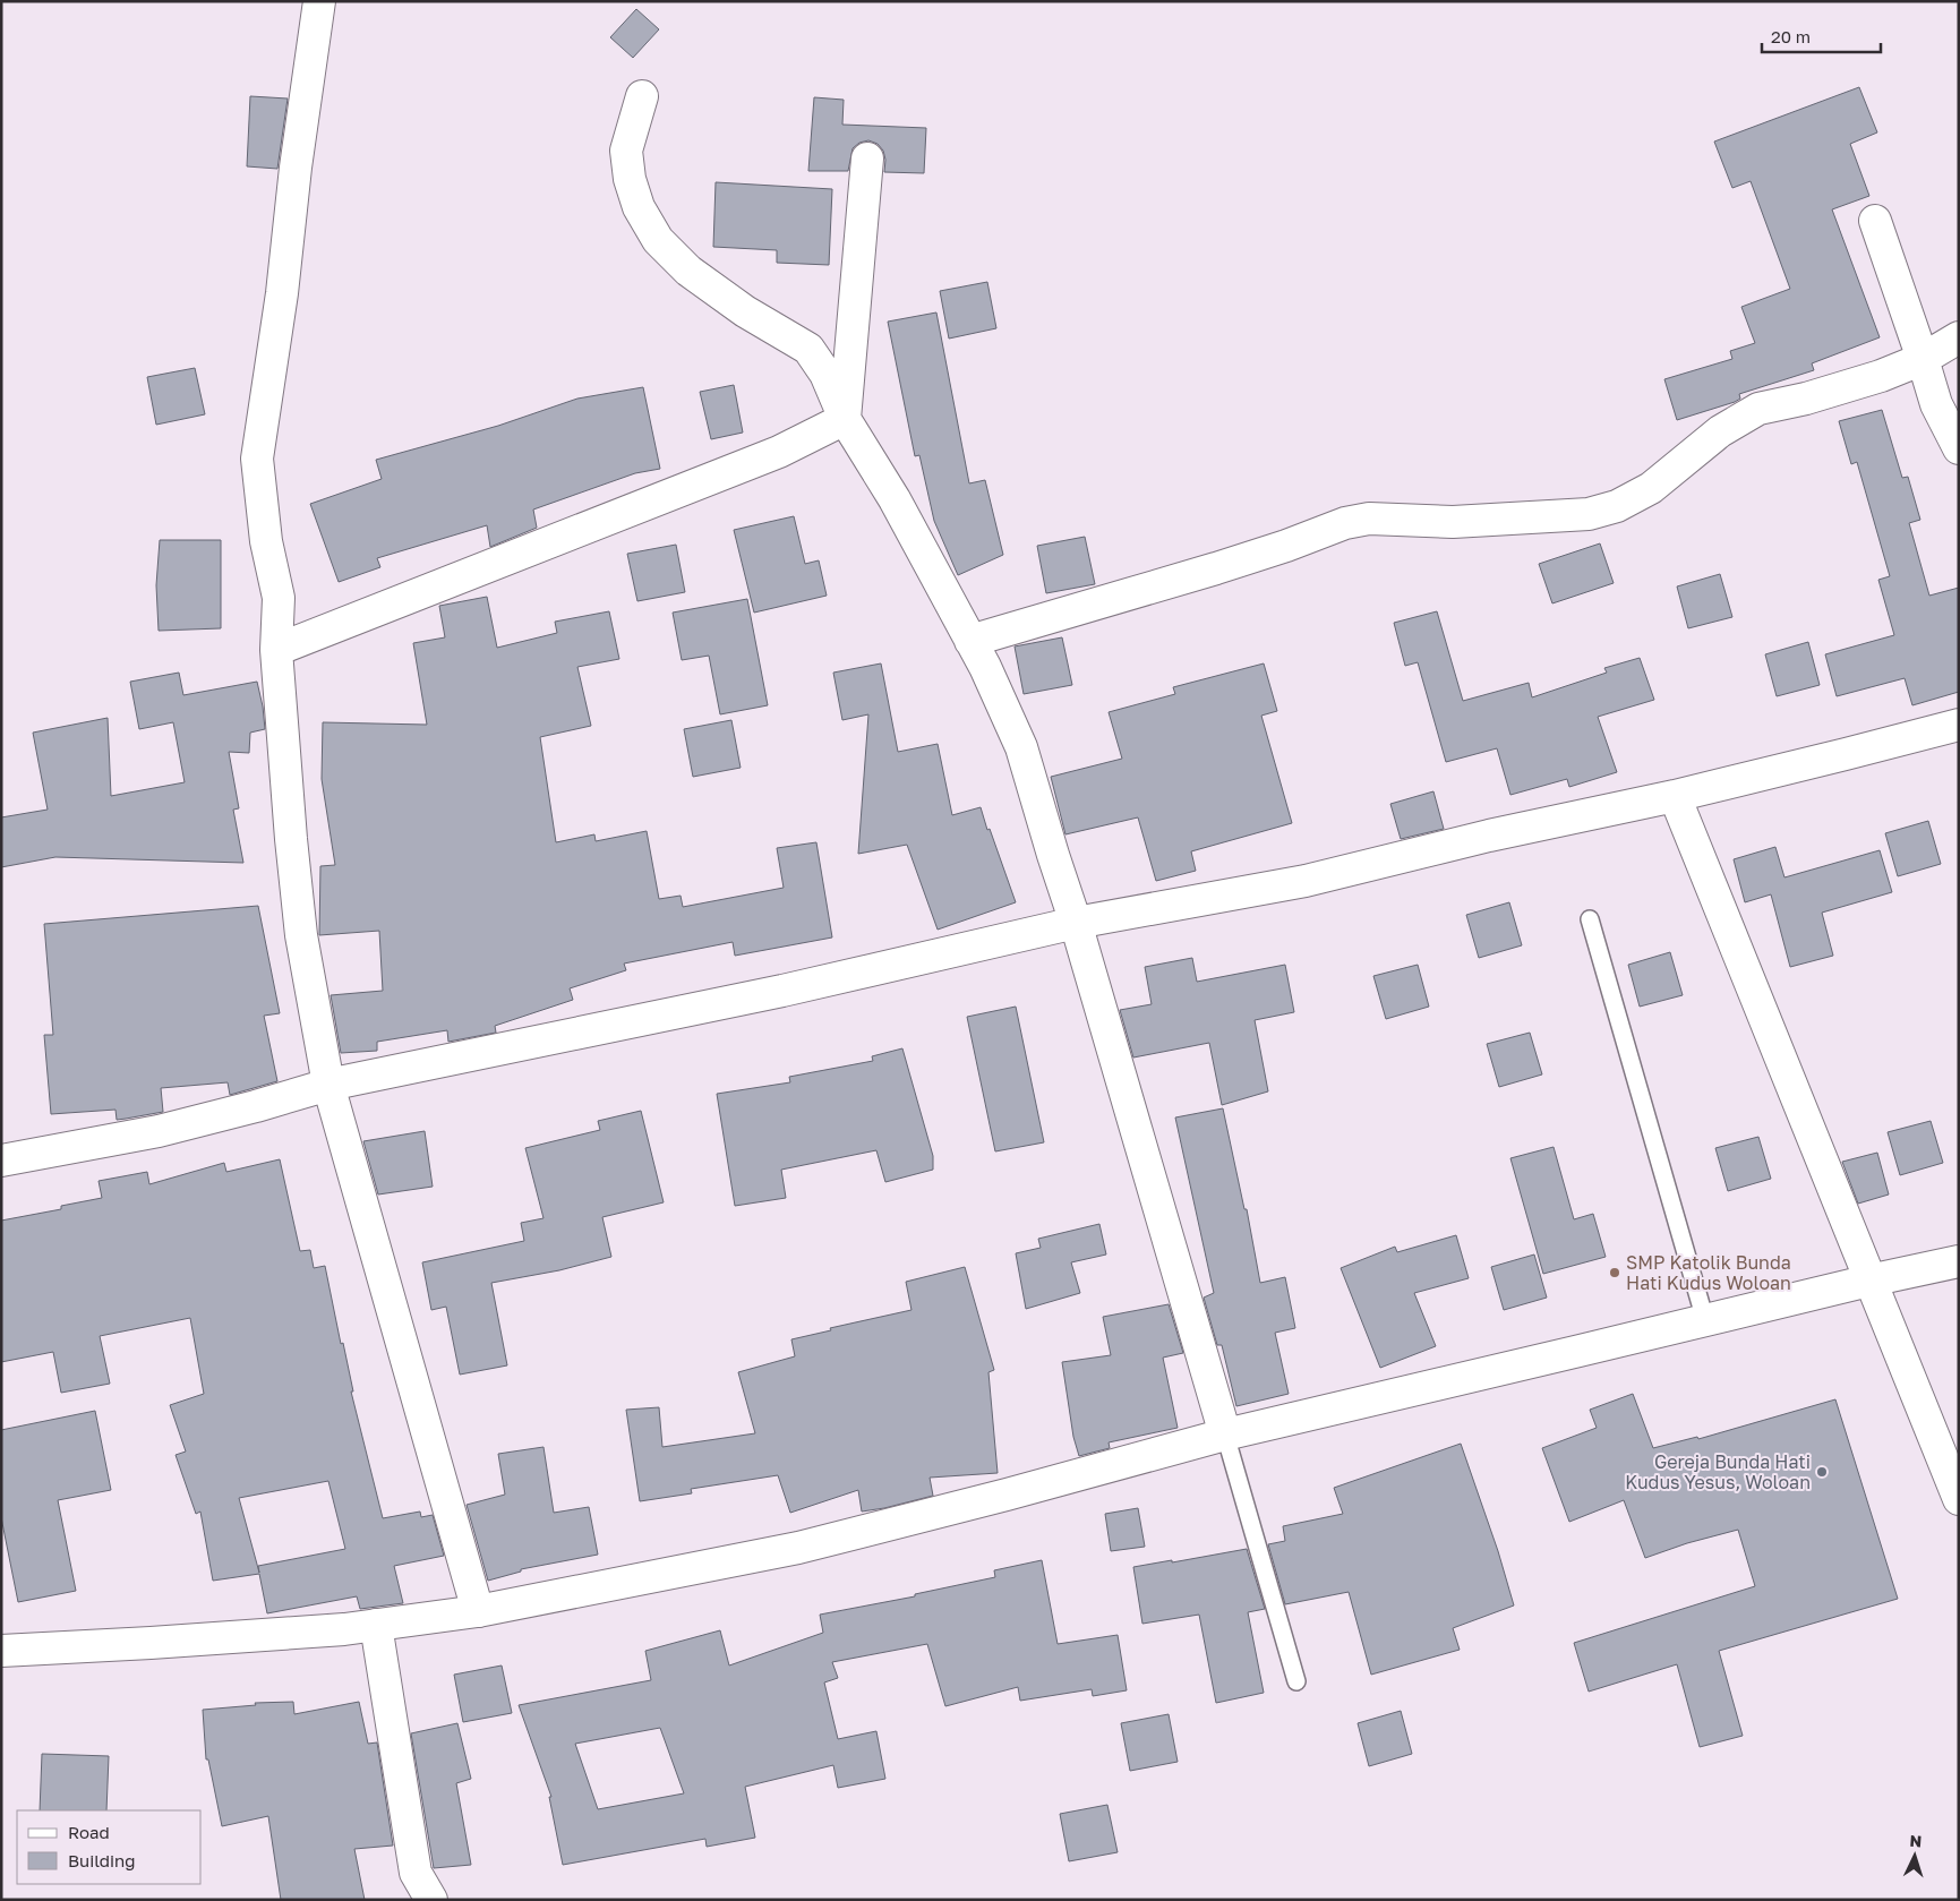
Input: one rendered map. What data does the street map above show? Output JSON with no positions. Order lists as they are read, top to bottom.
{
  "places": ["SMP Katolik Bunda Hati Kudus Woloan", "Gereja Bunda Hati Kudus Yesus, Woloan"],
  "legend": ["Road", "Building"],
  "scale_bar": "20 m",
  "north": "top"
}
